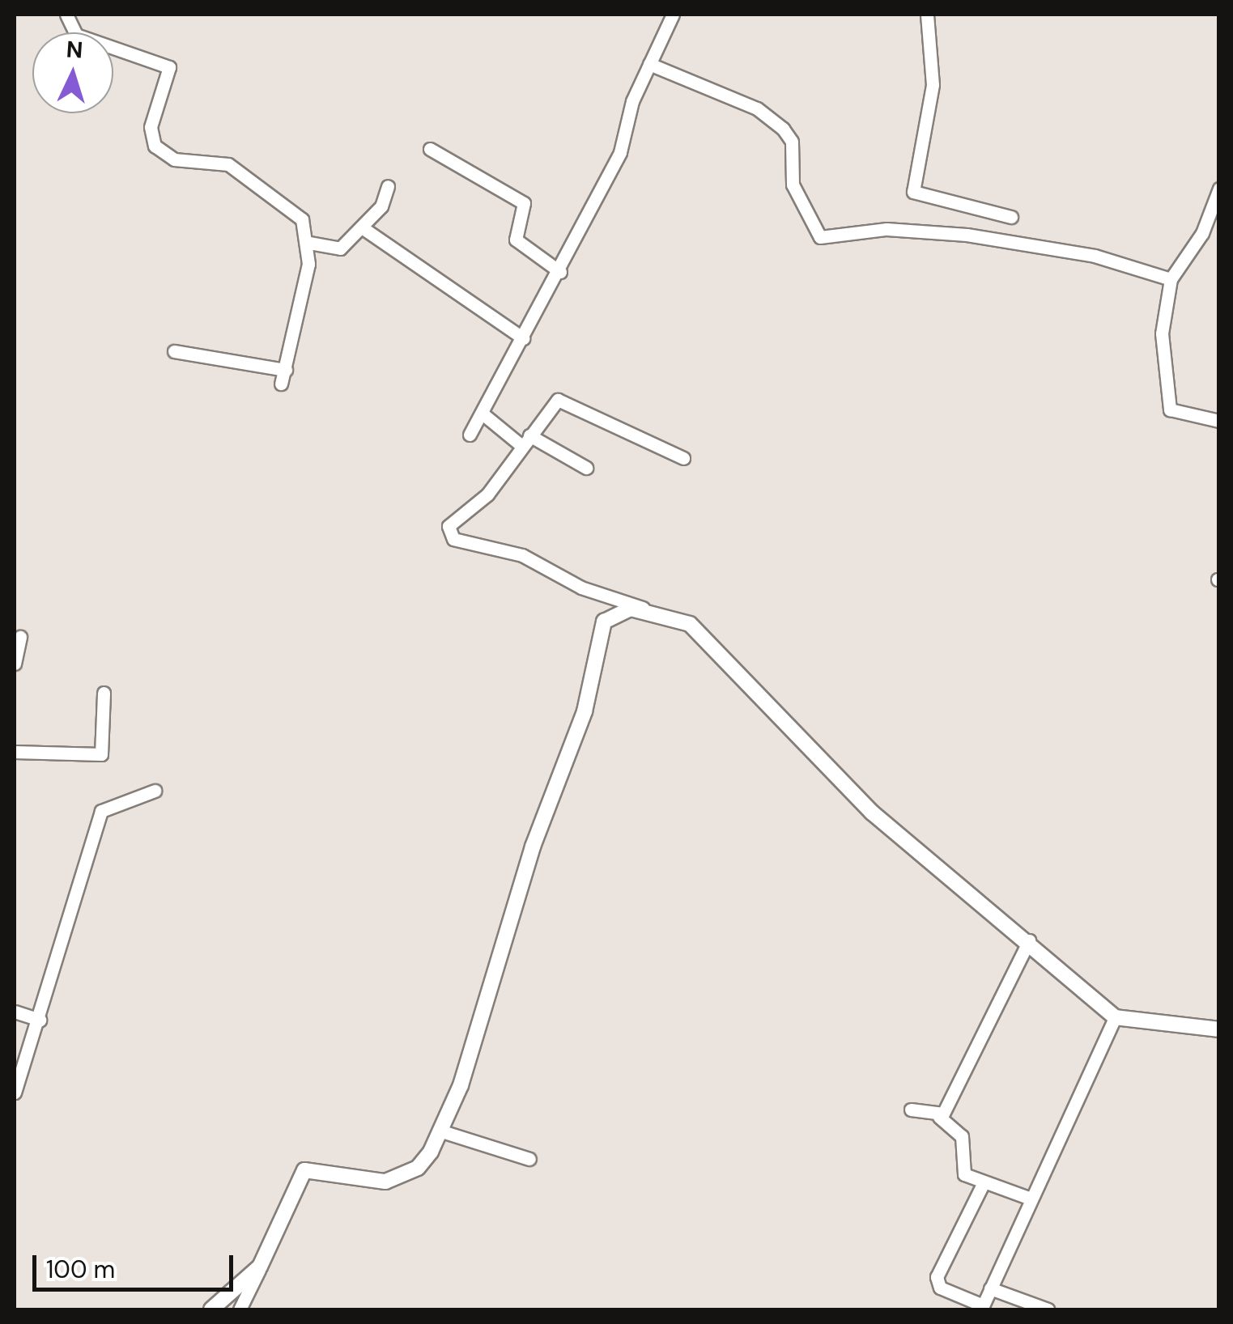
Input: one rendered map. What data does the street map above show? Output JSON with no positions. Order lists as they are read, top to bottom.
{
  "scale_bar": "100 m",
  "north": "top"
}
